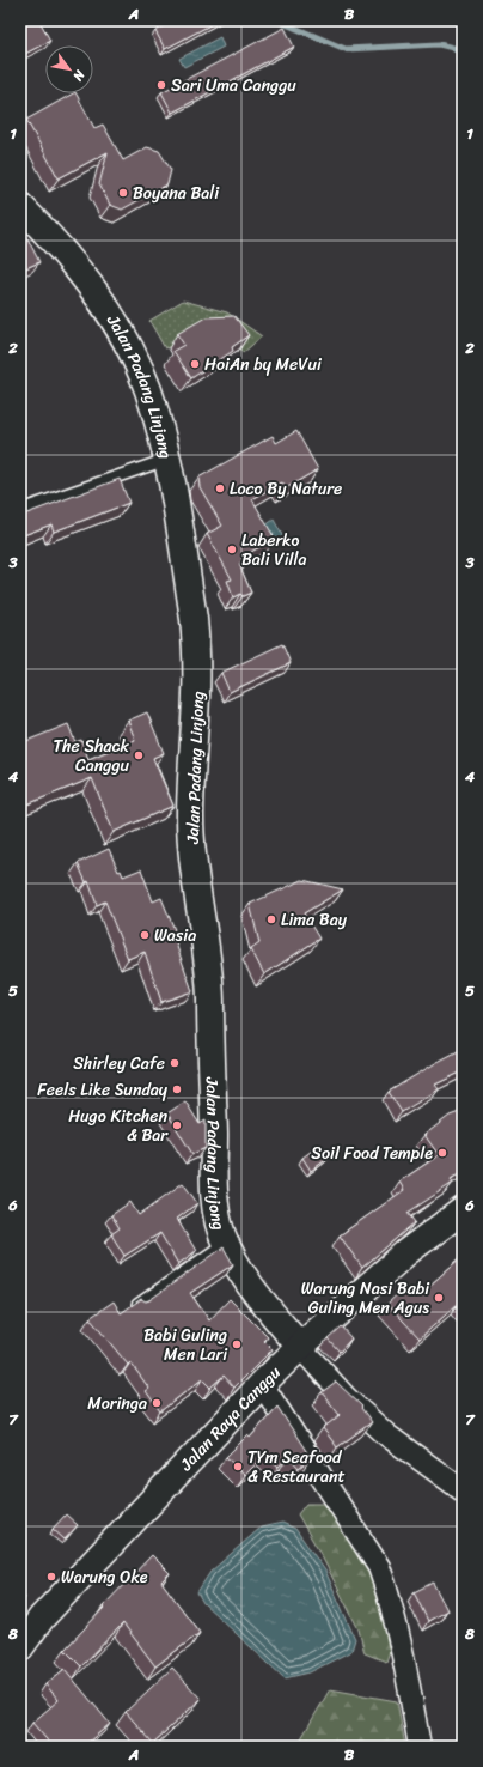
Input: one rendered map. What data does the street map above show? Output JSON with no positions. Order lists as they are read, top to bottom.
{
  "streets": {
    "street": ["Jalan Padang Linjong", "Jalan Raya Canggu"]
  },
  "crossings": [
    ["Jalan Padang Linjong", "Jalan Raya Canggu"]
  ],
  "places": [
    "Sari Uma Canggu",
    "Boyana Bali",
    "HoiAn by MeVui",
    "Loco By Nature",
    "Laberko Bali Villa",
    "The Shack Canggu",
    "Lima Bay",
    "Wasia",
    "Shirley Cafe",
    "Feels Like Sunday",
    "Hugo Kitchen & Bar",
    "Soil Food Temple",
    "Warung Nasi Babi Guling Men Agus",
    "Babi Guling Men Lari",
    "Moringa",
    "TYm Seafood & Restaurant",
    "Warung Oke"
  ],
  "north": "bottom right",
  "grid": {
    "columns": ["A", "B"],
    "rows": [
      "1",
      "2",
      "3",
      "4",
      "5",
      "6",
      "7",
      "8"
    ]
  }
}
